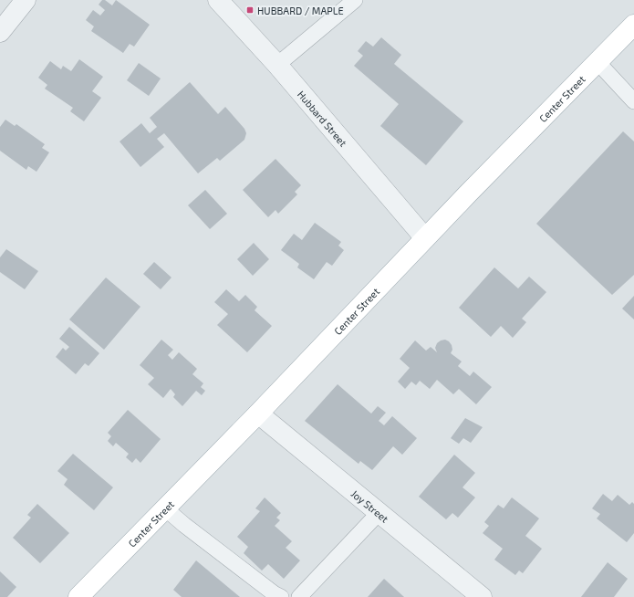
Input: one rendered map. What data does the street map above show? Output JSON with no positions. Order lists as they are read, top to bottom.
{
  "streets": {
    "main road": ["Center Street"],
    "street": ["Hubbard Street", "Joy Street"]
  },
  "crossings": [
    ["Center Street", "Hubbard Street"],
    ["Center Street", "Joy Street"]
  ],
  "places": {
    "transit": ["HUBBARD / MAPLE"]
  }
}
